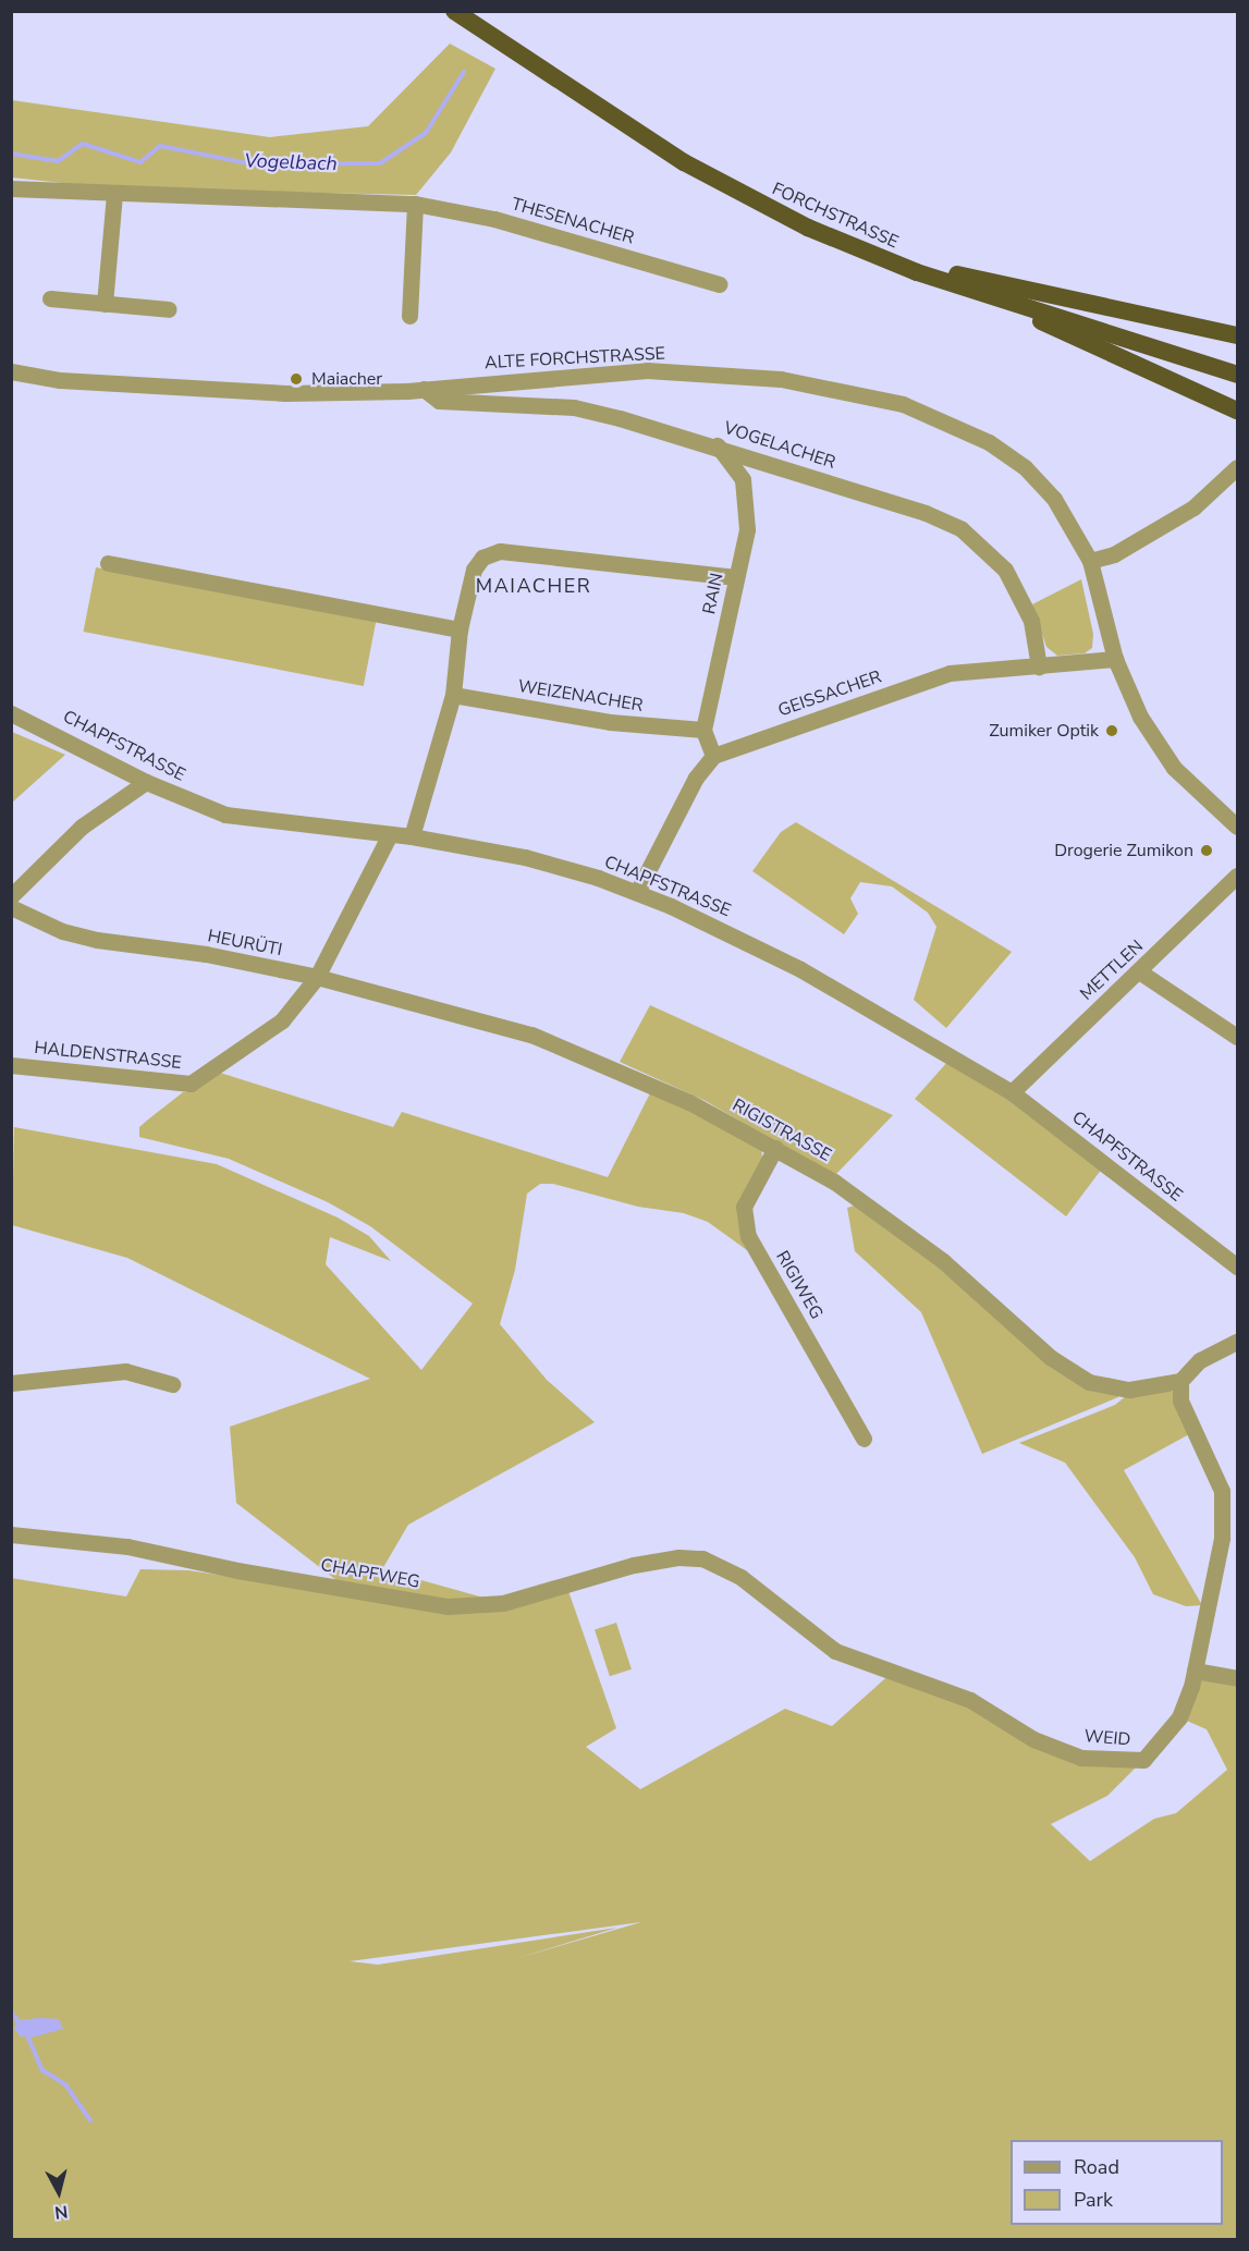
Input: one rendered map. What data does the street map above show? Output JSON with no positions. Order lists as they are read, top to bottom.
{
  "streets": {
    "highway": ["FORCHSTRASSE"],
    "street": [
      "THESENACHER",
      "ALTE FORCHSTRASSE",
      "VOGELACHER",
      "RAIN",
      "GEISSACHER",
      "WEIZENACHER",
      "CHAPFSTRASSE",
      "HEURÜTI",
      "METTLEN",
      "HALDENSTRASSE",
      "RIGISTRASSE",
      "RIGIWEG",
      "CHAPFWEG",
      "WEID"
    ]
  },
  "crossings": [
    ["ALTE FORCHSTRASSE", "VOGELACHER"],
    ["ALTE FORCHSTRASSE", "GEISSACHER"],
    ["VOGELACHER", "RAIN"],
    ["VOGELACHER", "GEISSACHER"],
    ["RAIN", "WEIZENACHER"],
    ["CHAPFSTRASSE", "METTLEN"],
    ["HEURÜTI", "HALDENSTRASSE"],
    ["HEURÜTI", "RIGISTRASSE"],
    ["HALDENSTRASSE", "RIGISTRASSE"],
    ["RIGISTRASSE", "RIGIWEG"],
    ["RIGISTRASSE", "WEID"],
    ["CHAPFWEG", "WEID"]
  ],
  "districts": ["MAIACHER"],
  "water": ["Vogelbach"],
  "places": ["Maiacher", "Zumiker Optik", "Drogerie Zumikon"],
  "legend": ["Road", "Park"],
  "north": "bottom"
}
